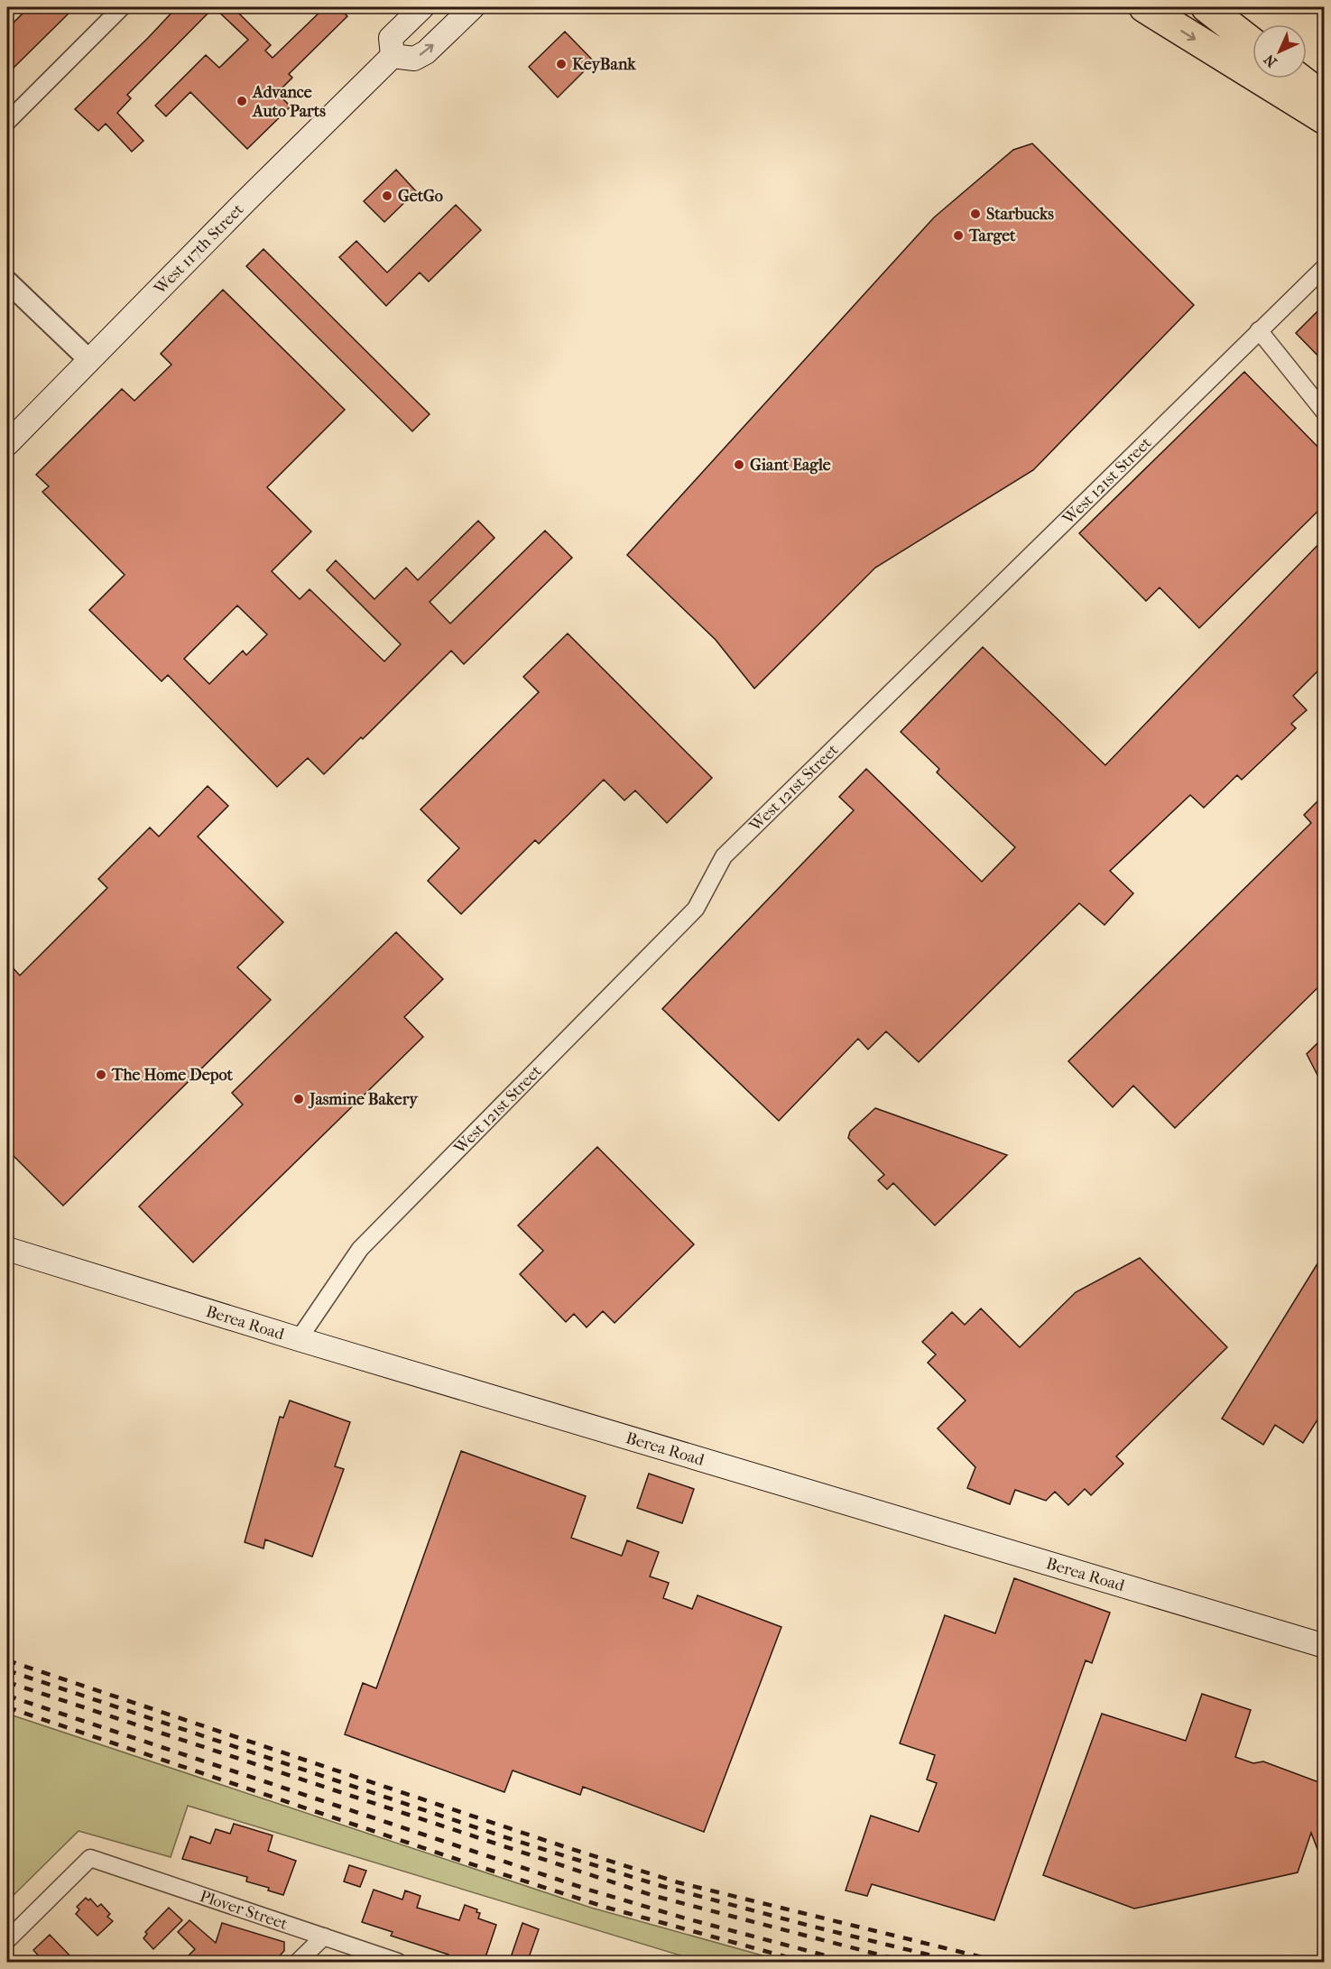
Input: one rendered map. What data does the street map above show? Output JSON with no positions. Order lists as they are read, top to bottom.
{
  "streets": {
    "main road": ["West 117th Street", "Berea Road"],
    "street": ["West 121st Street", "Plover Street"]
  },
  "crossings": [
    ["West 121st Street", "Berea Road"]
  ],
  "places": [
    "KeyBank",
    "Advance Auto Parts",
    "GetGo",
    "Starbucks",
    "Target",
    "Giant Eagle",
    "The Home Depot",
    "Jasmine Bakery"
  ],
  "north": "bottom left"
}
